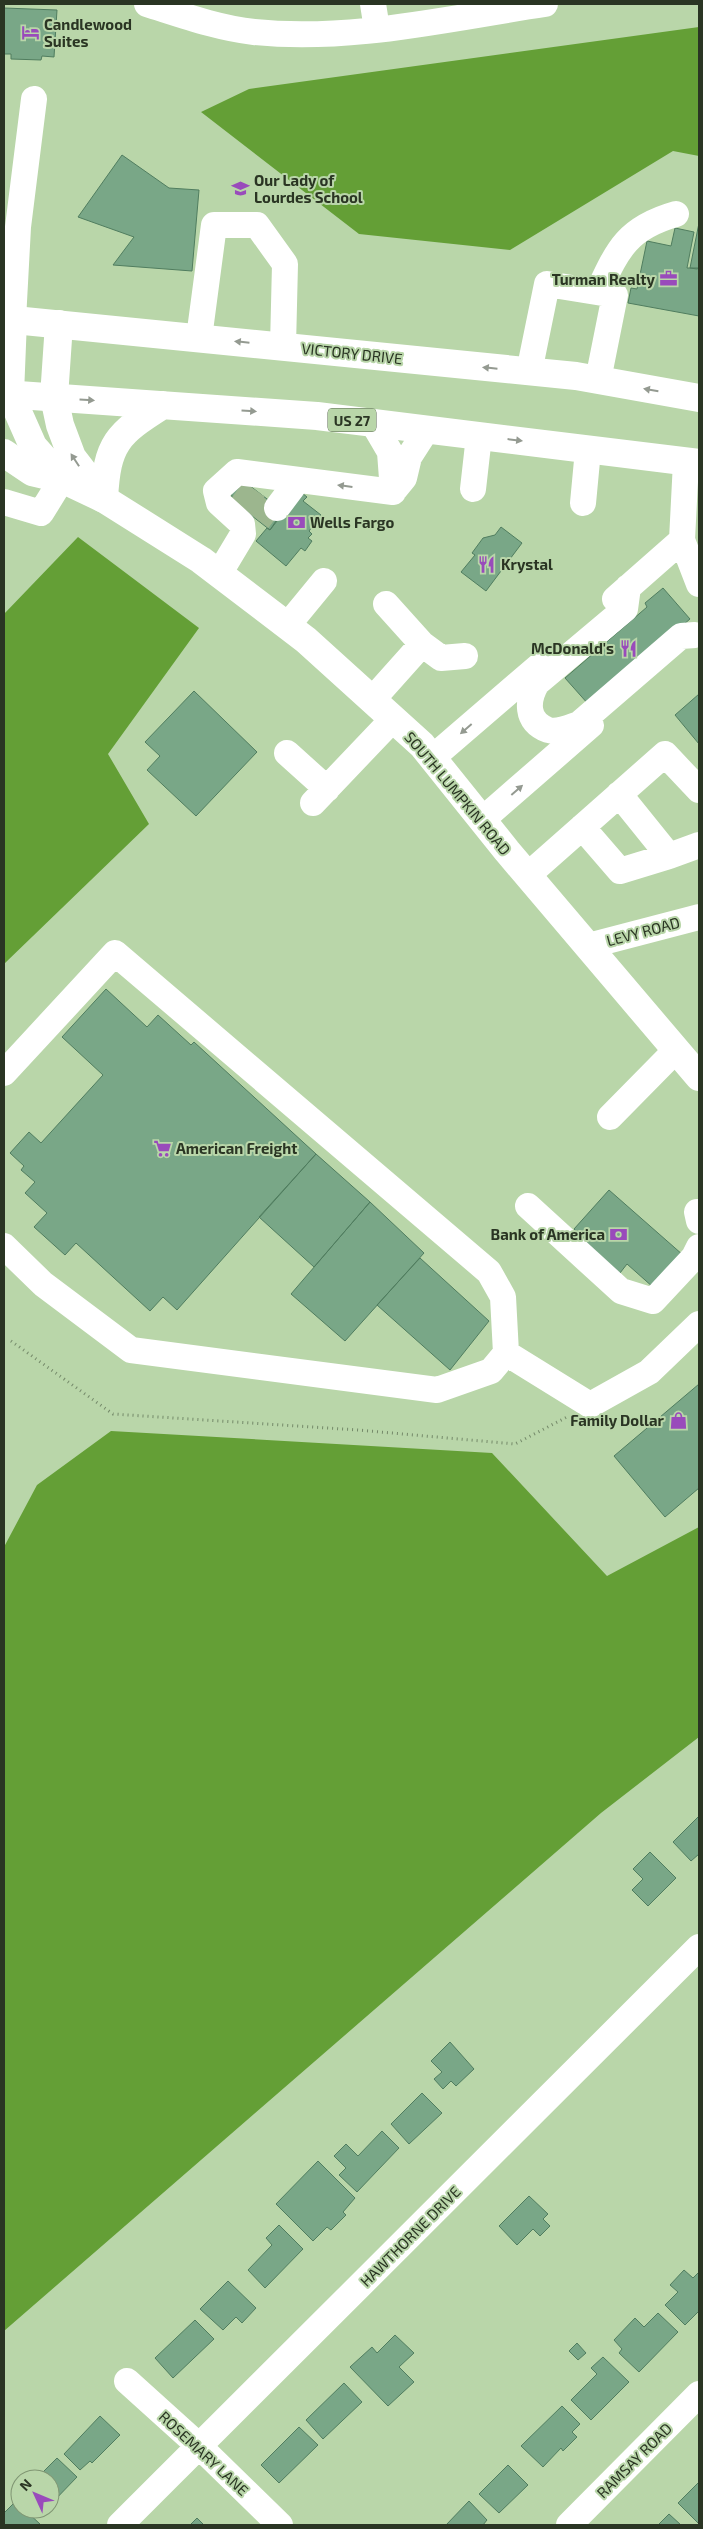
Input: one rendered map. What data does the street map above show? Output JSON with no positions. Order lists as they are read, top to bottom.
{
  "streets": {
    "main road": ["VICTORY DRIVE", "US 27", "SOUTH LUMPKIN ROAD"],
    "street": [
      "LEVY ROAD",
      "HAWTHORNE DRIVE",
      "ROSEMARY LANE",
      "RAMSAY ROAD"
    ]
  },
  "crossings": [
    ["VICTORY DRIVE", "SOUTH LUMPKIN ROAD"],
    ["US 27", "SOUTH LUMPKIN ROAD"],
    ["SOUTH LUMPKIN ROAD", "LEVY ROAD"],
    ["HAWTHORNE DRIVE", "ROSEMARY LANE"]
  ],
  "places": {
    "hotel": ["Candlewood Suites"],
    "school or university": ["Our Lady of Lourdes School"],
    "office": ["Turman Realty"],
    "bank": ["Wells Fargo", "Bank of America"],
    "restaurant": ["Krystal", "McDonald's"],
    "supermarket": ["American Freight"],
    "shop": ["Family Dollar"]
  },
  "north": "top left"
}
